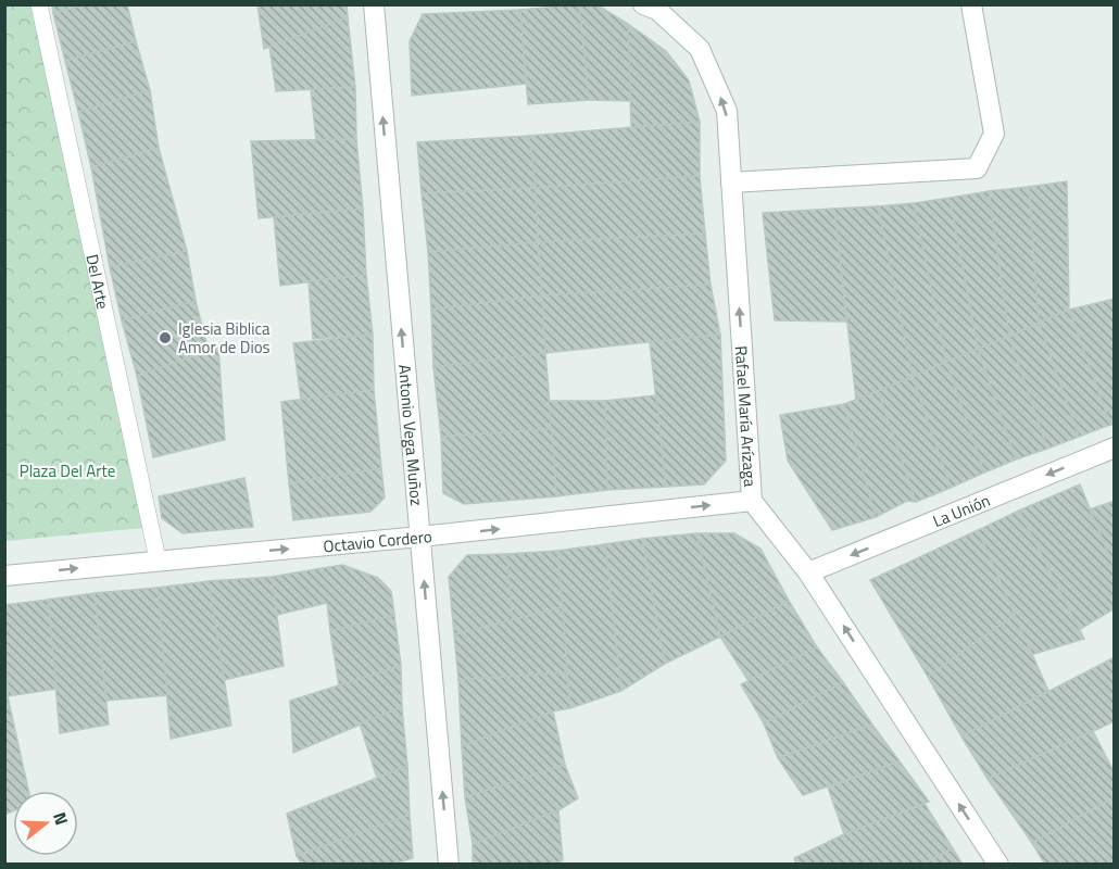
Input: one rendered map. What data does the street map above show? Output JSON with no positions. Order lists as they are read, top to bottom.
{
  "streets": {
    "street": [
      "Rafael María Arízaga",
      "Antonio Vega Muñoz",
      "La Unión",
      "Octavio Cordero"
    ],
    "lane": ["Del Arte"]
  },
  "crossings": [
    ["Del Arte", "Octavio Cordero"],
    ["Rafael María Arízaga", "La Unión"],
    ["Rafael María Arízaga", "Octavio Cordero"],
    ["Antonio Vega Muñoz", "Octavio Cordero"]
  ],
  "one_way": [
    "Rafael María Arízaga",
    "Antonio Vega Muñoz",
    "La Unión",
    "Octavio Cordero"
  ],
  "parks": ["Plaza Del Arte"],
  "places": ["Iglesia Biblica Amor de Dios"],
  "north": "right"
}
